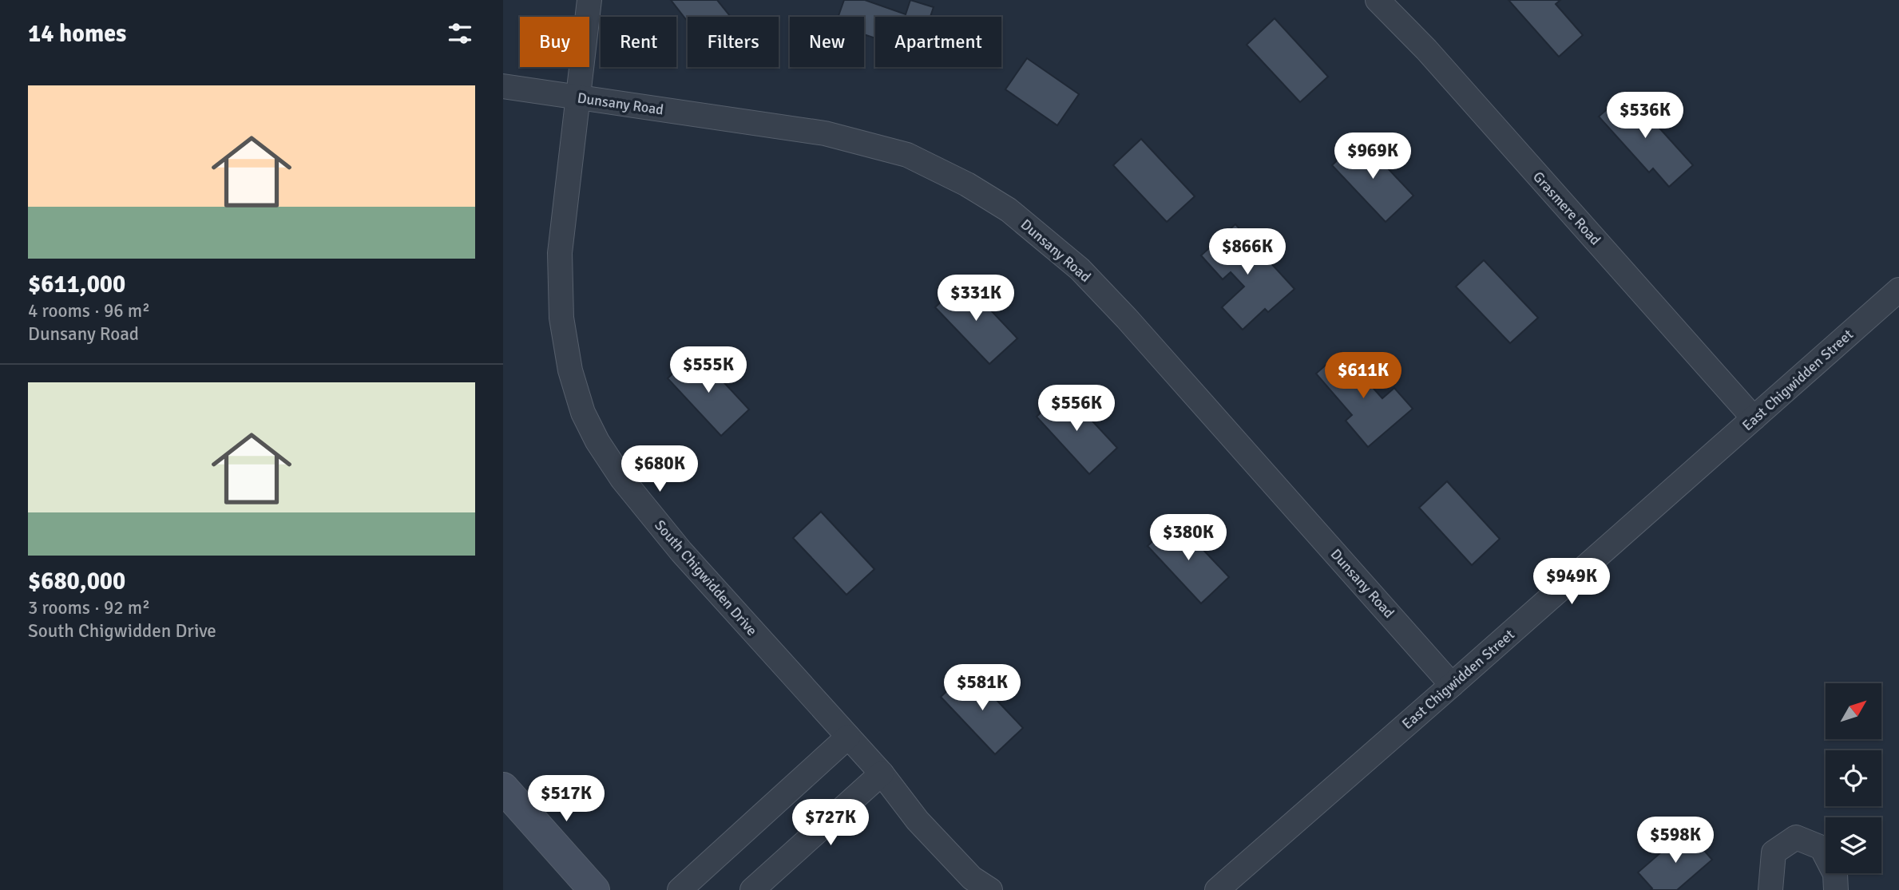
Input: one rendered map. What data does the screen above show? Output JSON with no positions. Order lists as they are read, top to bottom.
{
  "streets": {
    "street": [
      "Dunsany Road",
      "Grasmere Road",
      "East Chigwidden Street",
      "South Chigwidden Drive"
    ]
  },
  "crossings": [
    ["Dunsany Road", "East Chigwidden Street"],
    ["Dunsany Road", "South Chigwidden Drive"],
    ["Grasmere Road", "East Chigwidden Street"]
  ],
  "north": "top right",
  "page": {
    "heading": "14 homes",
    "chip": [
      "Buy",
      "Rent",
      "Filters",
      "New",
      "Apartment"
    ],
    "list": [
      {
        "name": "$611,000",
        "note": "4 rooms · 96 m² · Dunsany Road"
      },
      {
        "name": "$680,000",
        "note": "3 rooms · 92 m² · South Chigwidden Drive"
      }
    ],
    "price": [
      "$536K",
      "$969K",
      "$866K",
      "$331K",
      "$555K",
      "$611K",
      "$556K",
      "$680K",
      "$380K",
      "$949K",
      "$581K",
      "$517K",
      "$727K",
      "$598K"
    ]
  }
}
